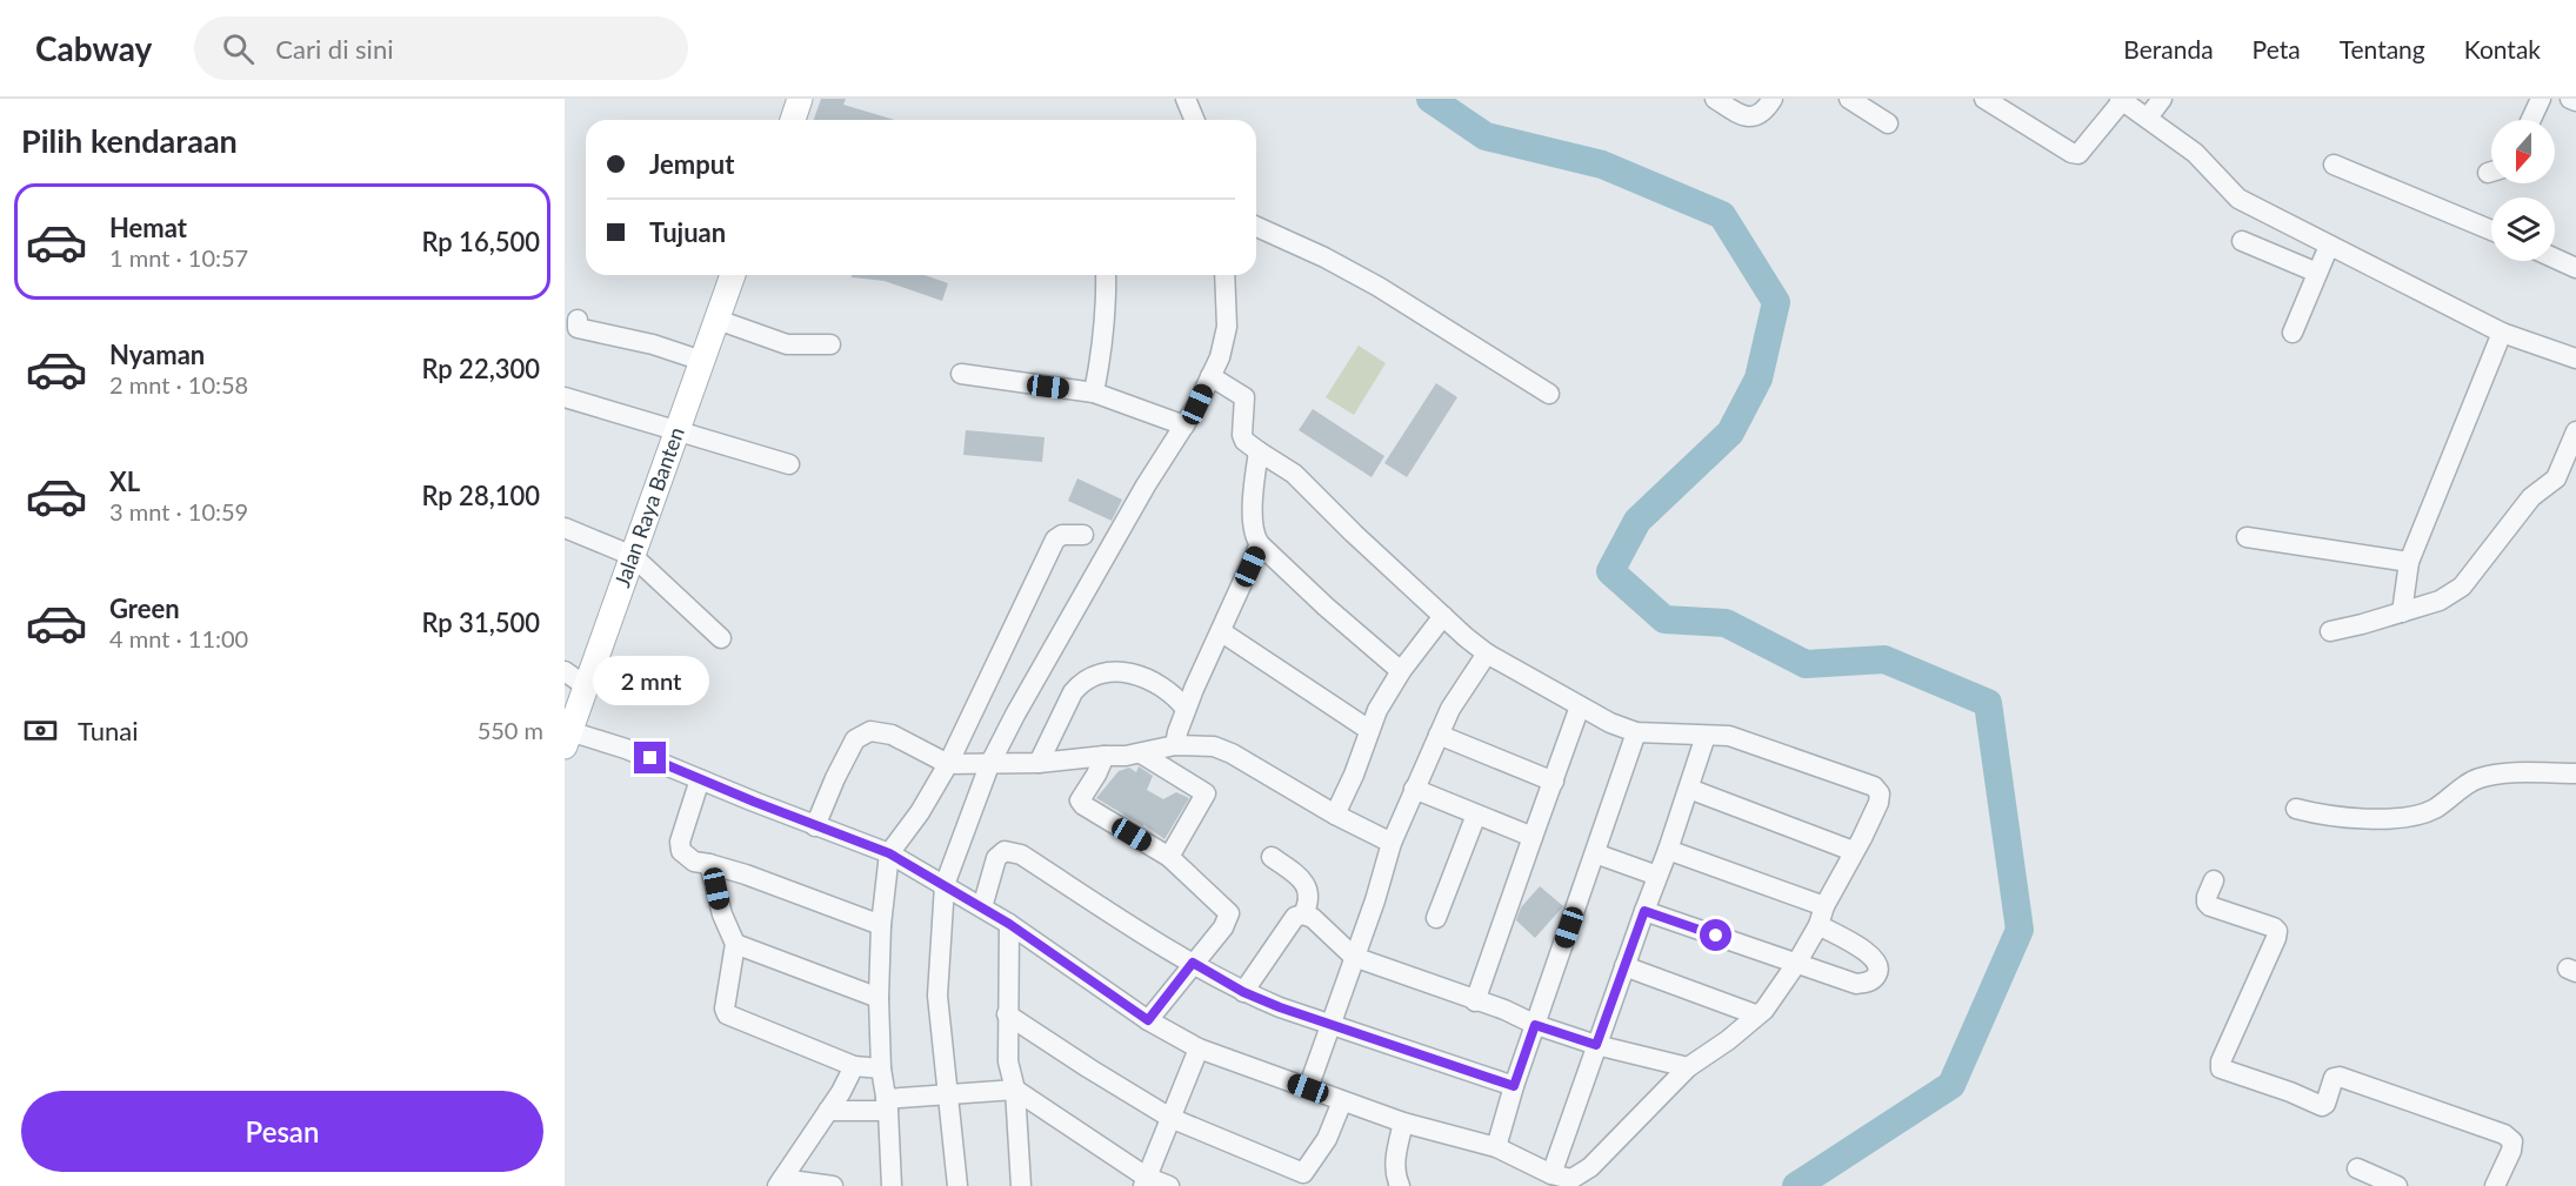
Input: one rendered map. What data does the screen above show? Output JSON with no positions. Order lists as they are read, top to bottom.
{
  "streets": {
    "main road": ["Jalan Raya Banten"]
  },
  "north": "bottom",
  "page": {
    "header": "Cabway",
    "search": "Cari di sini",
    "nav": [
      "Beranda",
      "Peta",
      "Tentang",
      "Kontak"
    ],
    "heading": "Pilih kendaraan",
    "banner": ["Jemput", "Tujuan"],
    "list": [
      {
        "name": "Hemat",
        "note": "1 mnt · 10:57",
        "value": "Rp 16,500"
      },
      {
        "name": "Nyaman",
        "note": "2 mnt · 10:58",
        "value": "Rp 22,300"
      },
      {
        "name": "XL",
        "note": "3 mnt · 10:59",
        "value": "Rp 28,100"
      },
      {
        "name": "Green",
        "note": "4 mnt · 11:00",
        "value": "Rp 31,500"
      }
    ],
    "bubble": "2 mnt",
    "pay": ["Tunai", "550 m"],
    "buttons": "Pesan"
  }
}
